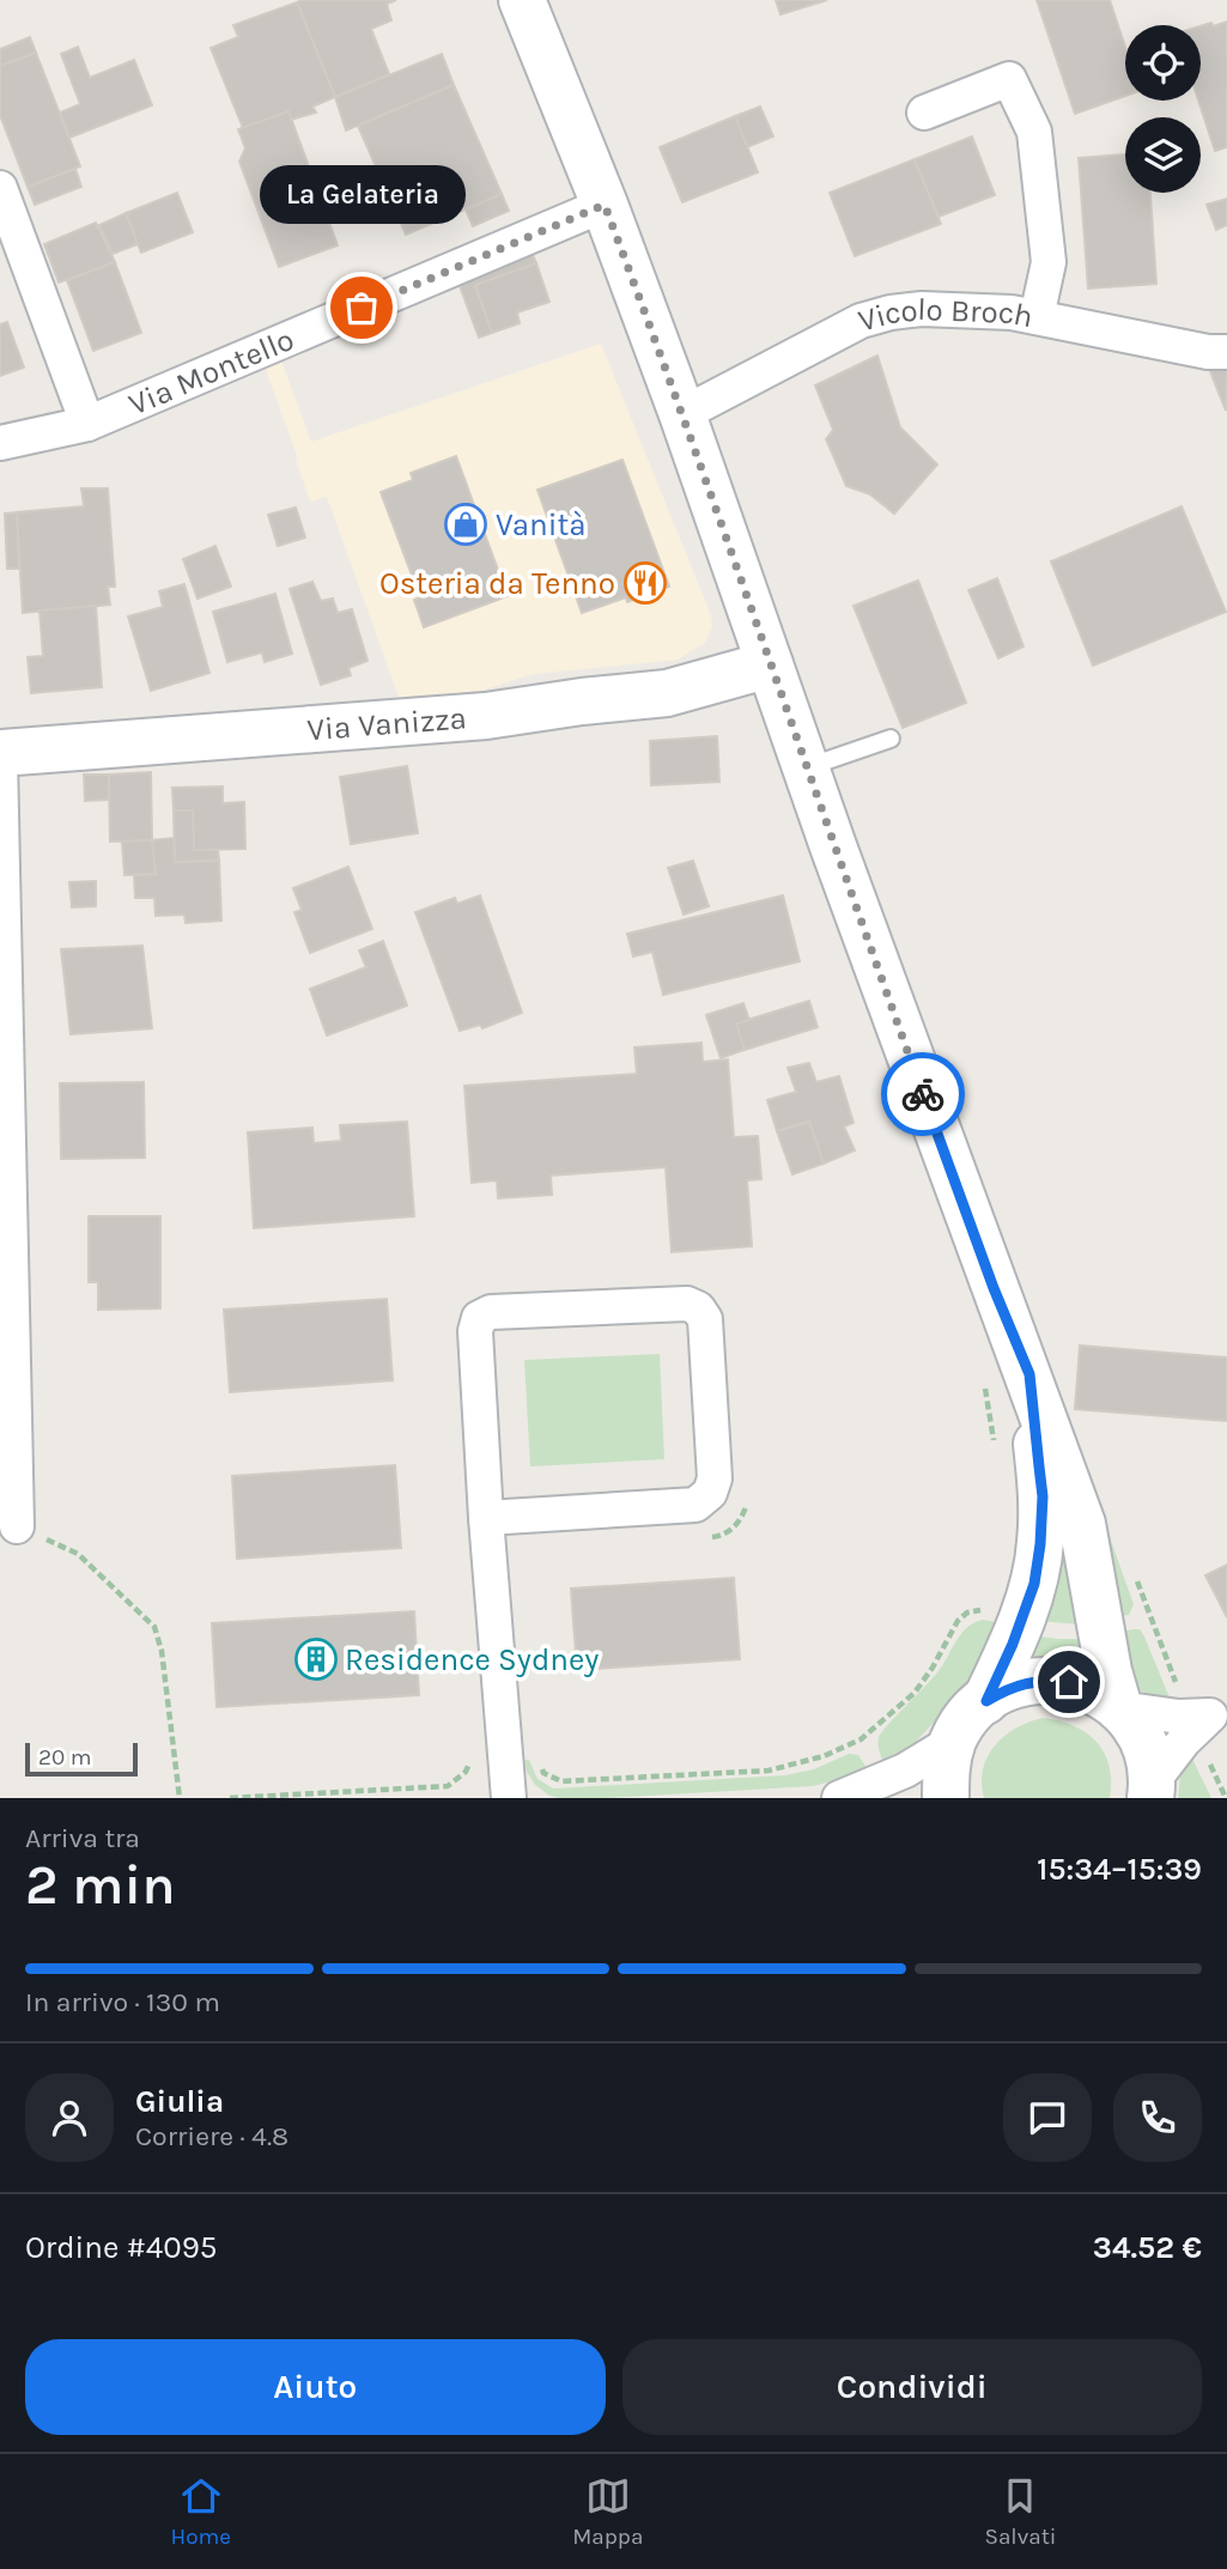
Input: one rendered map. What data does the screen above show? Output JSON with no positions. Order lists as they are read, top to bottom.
{
  "streets": {
    "main road": ["Via Vanizza"],
    "street": ["Vicolo Broch", "Via Montello"]
  },
  "places": {
    "other": ["La Gelateria"],
    "shop": ["Vanità"],
    "restaurant": ["Osteria da Tenno"],
    "building": ["Residence Sydney"]
  },
  "scale_bar": "20 m",
  "page": {
    "bubble": "La Gelateria",
    "scale": "20 m",
    "heading": ["2 min", "Arriva tra", "15:34–15:39"],
    "panel": [
      "Giulia",
      "Corriere · 4.8",
      "Ordine #4095",
      "34.52 €"
    ],
    "bar": "In arrivo · 130 m",
    "buttons": ["Aiuto", "Condividi"],
    "tabs": ["Home", "Mappa", "Salvati"]
  }
}
